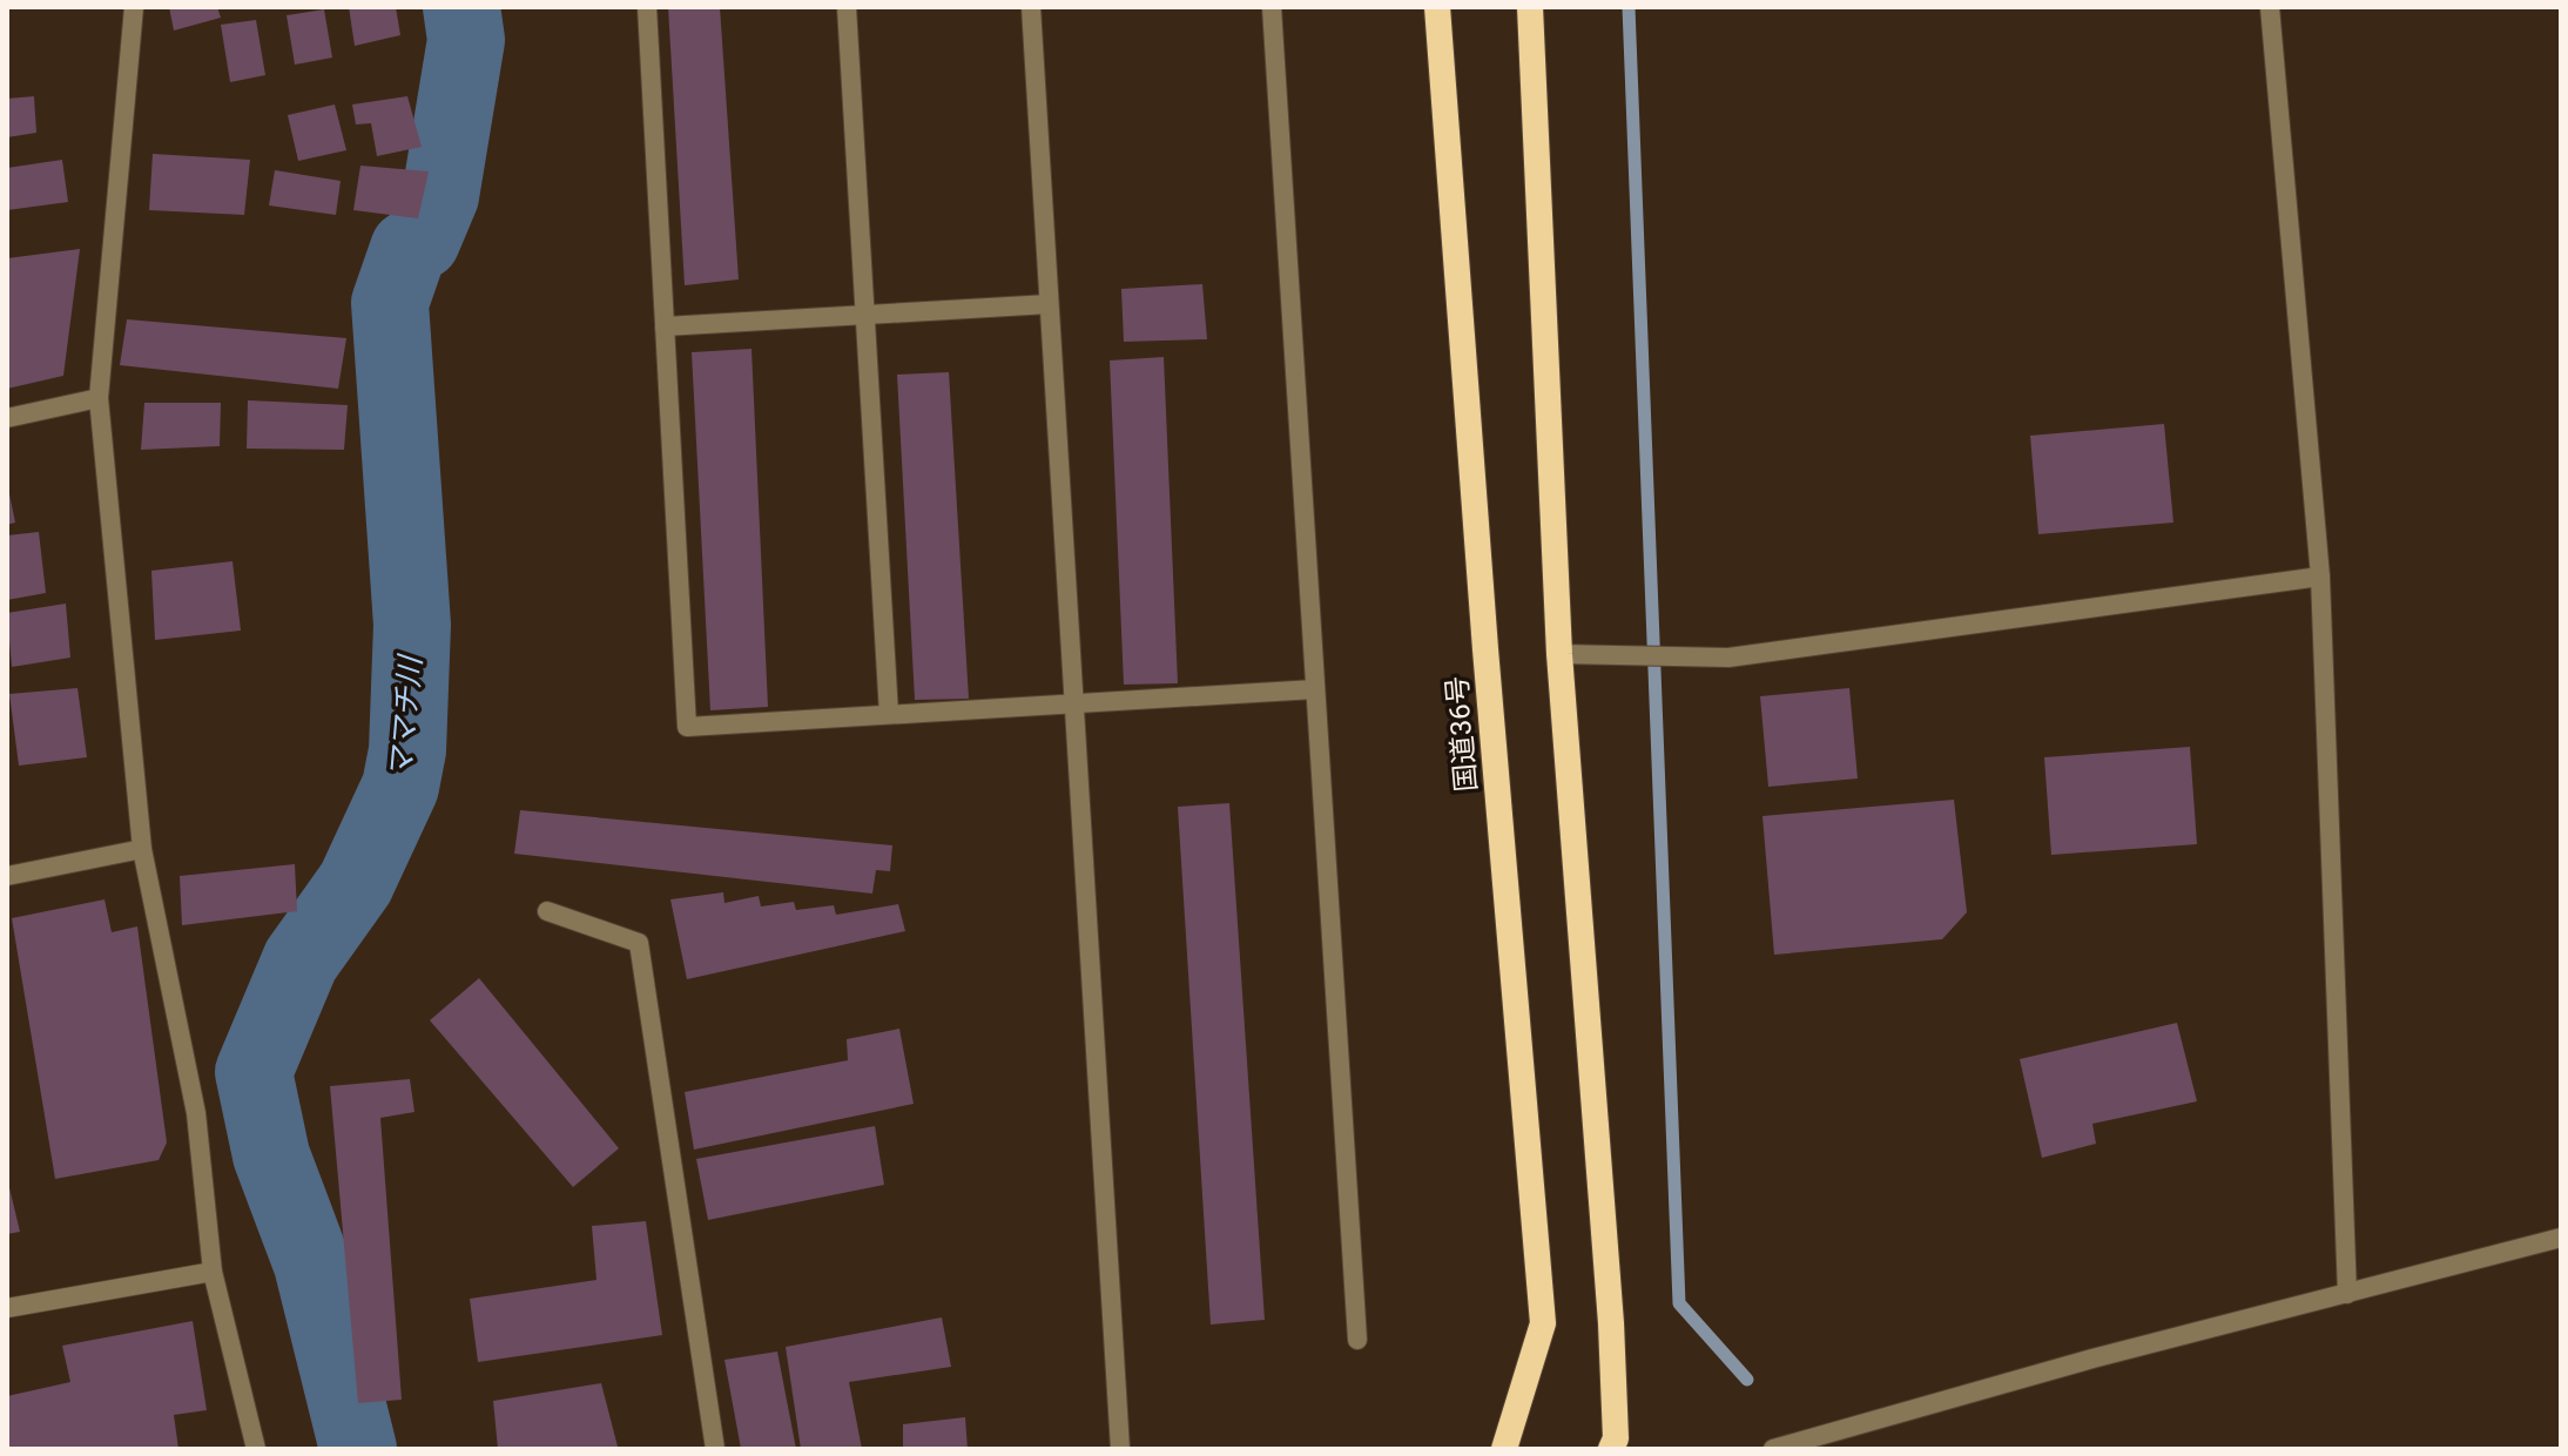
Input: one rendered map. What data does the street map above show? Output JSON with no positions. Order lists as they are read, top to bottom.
{
  "streets": {
    "highway": ["国道36号"]
  },
  "water": ["ママチ川"]
}
